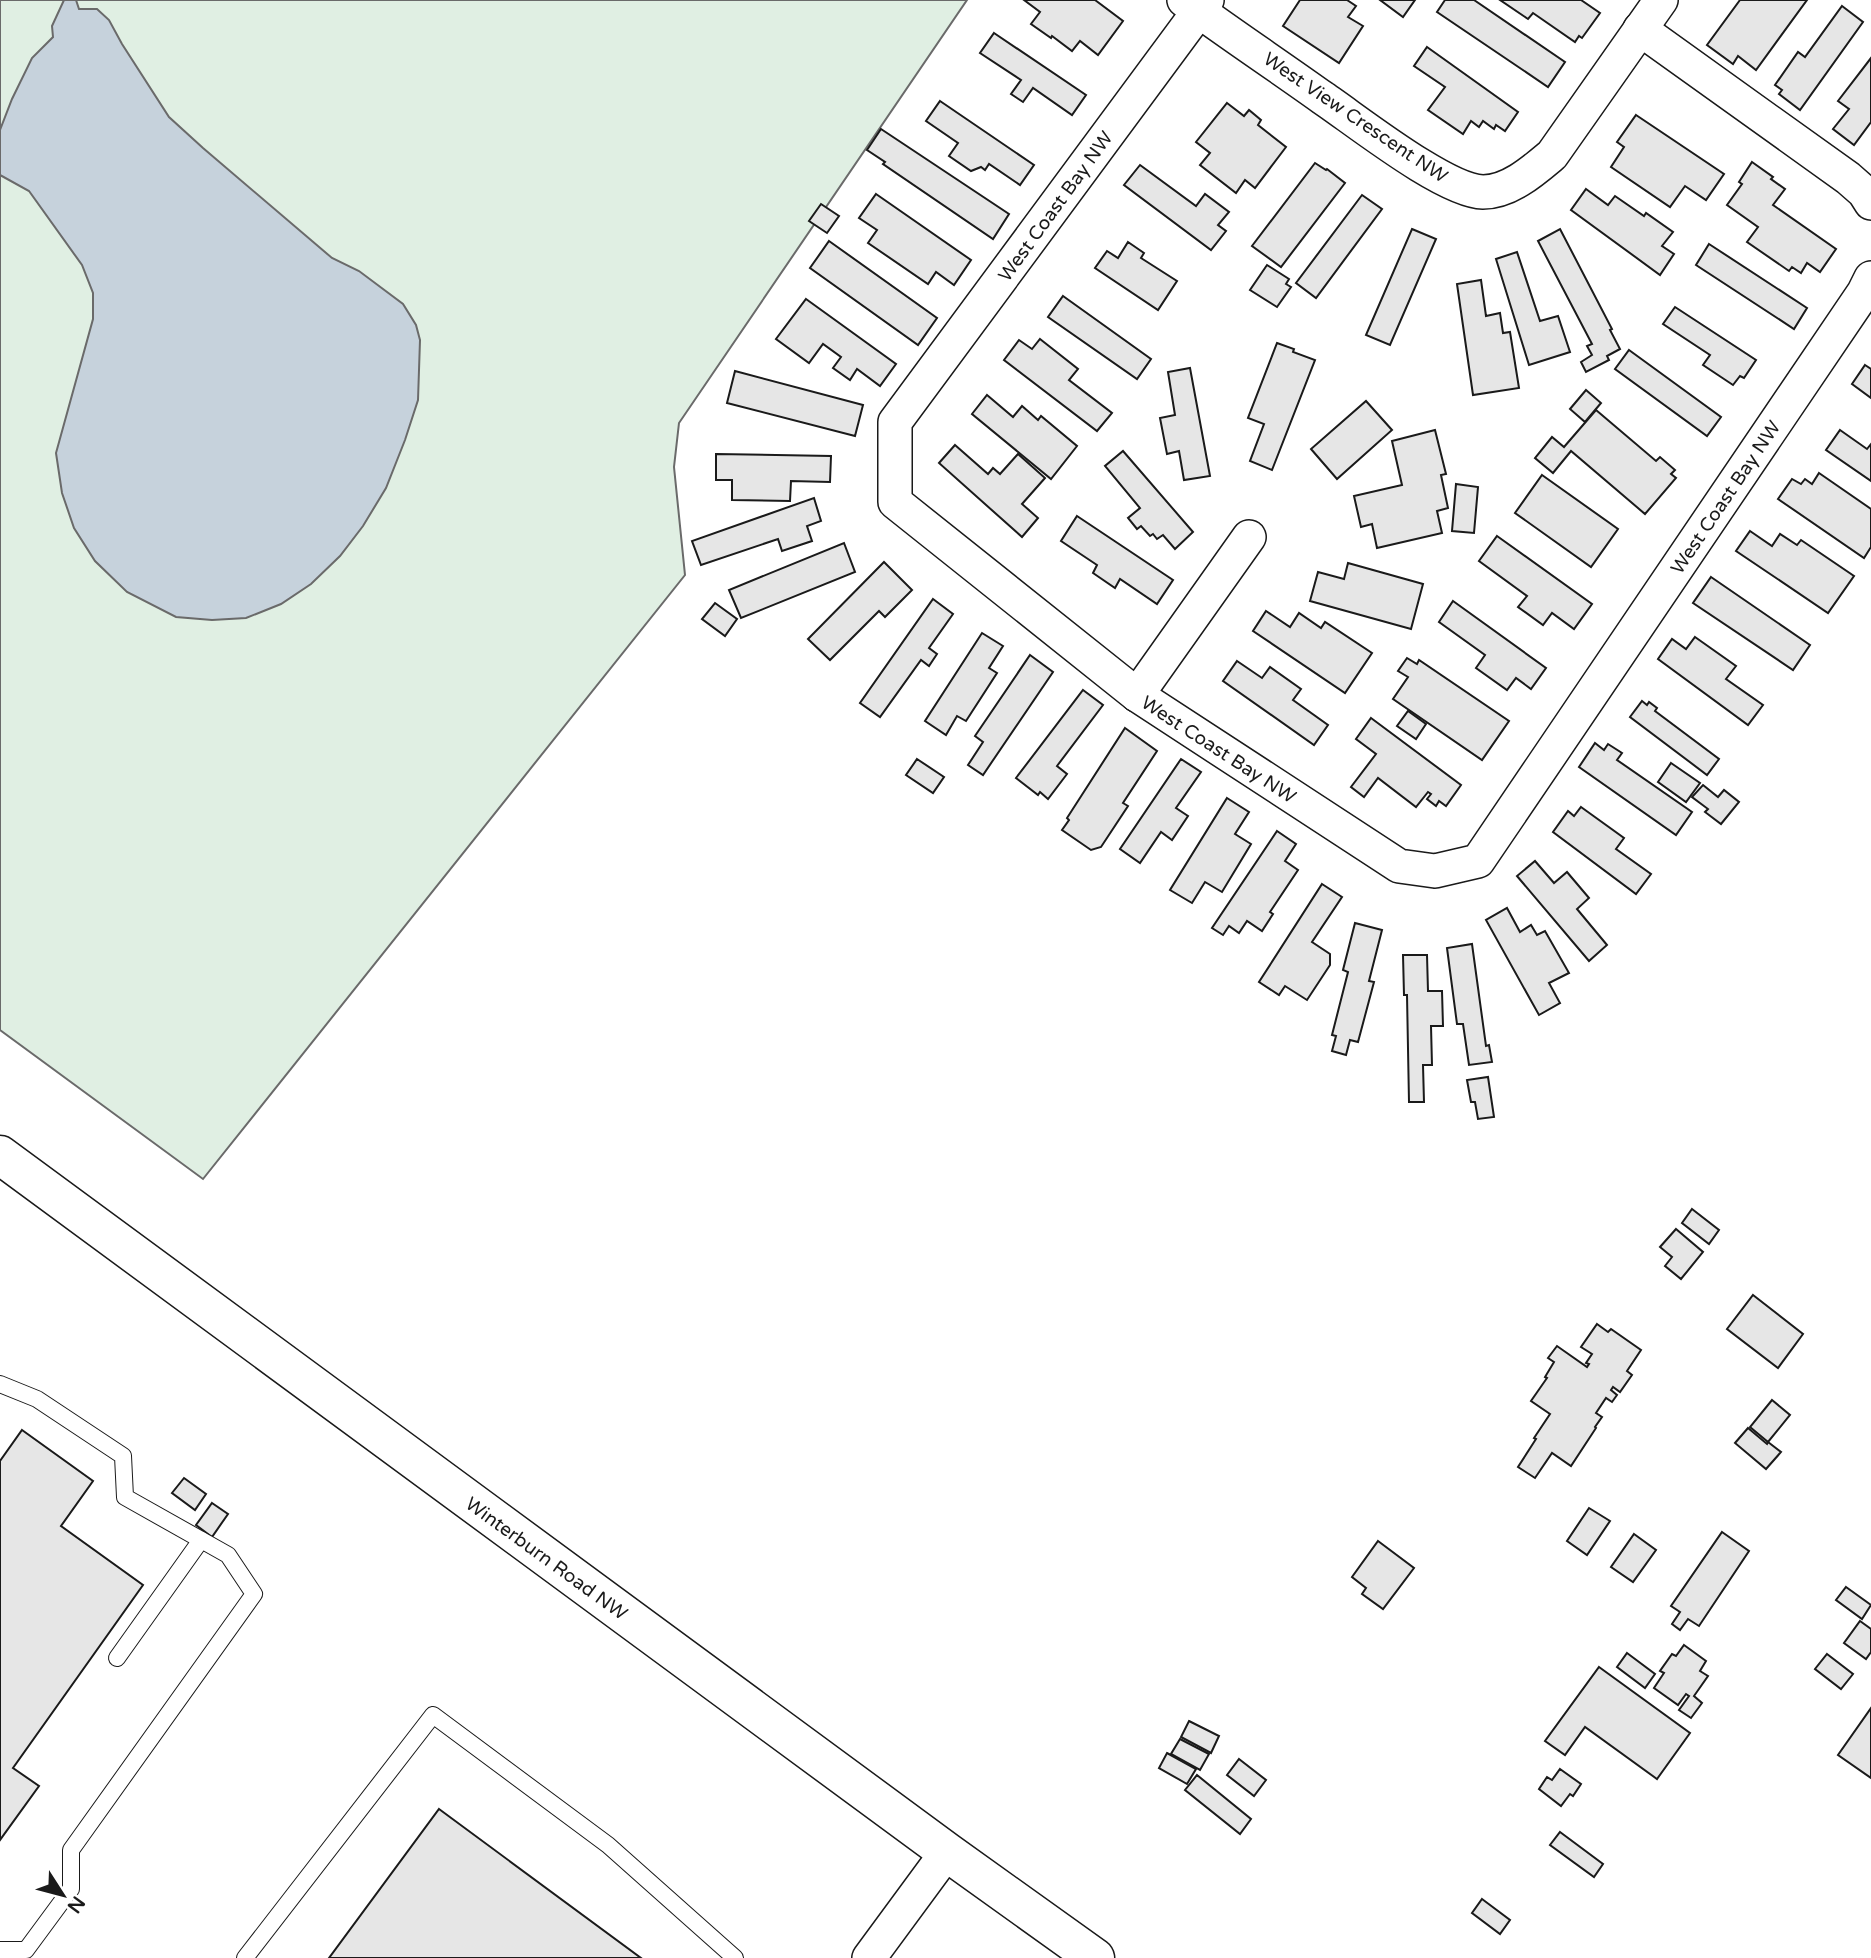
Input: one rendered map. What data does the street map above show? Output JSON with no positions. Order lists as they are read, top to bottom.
{
  "streets": {
    "main road": ["Winterburn Road NW"],
    "street": ["West View Crescent NW", "West Coast Bay NW"]
  },
  "crossings": [
    ["West View Crescent NW", "West Coast Bay NW"]
  ],
  "north": "bottom right"
}
